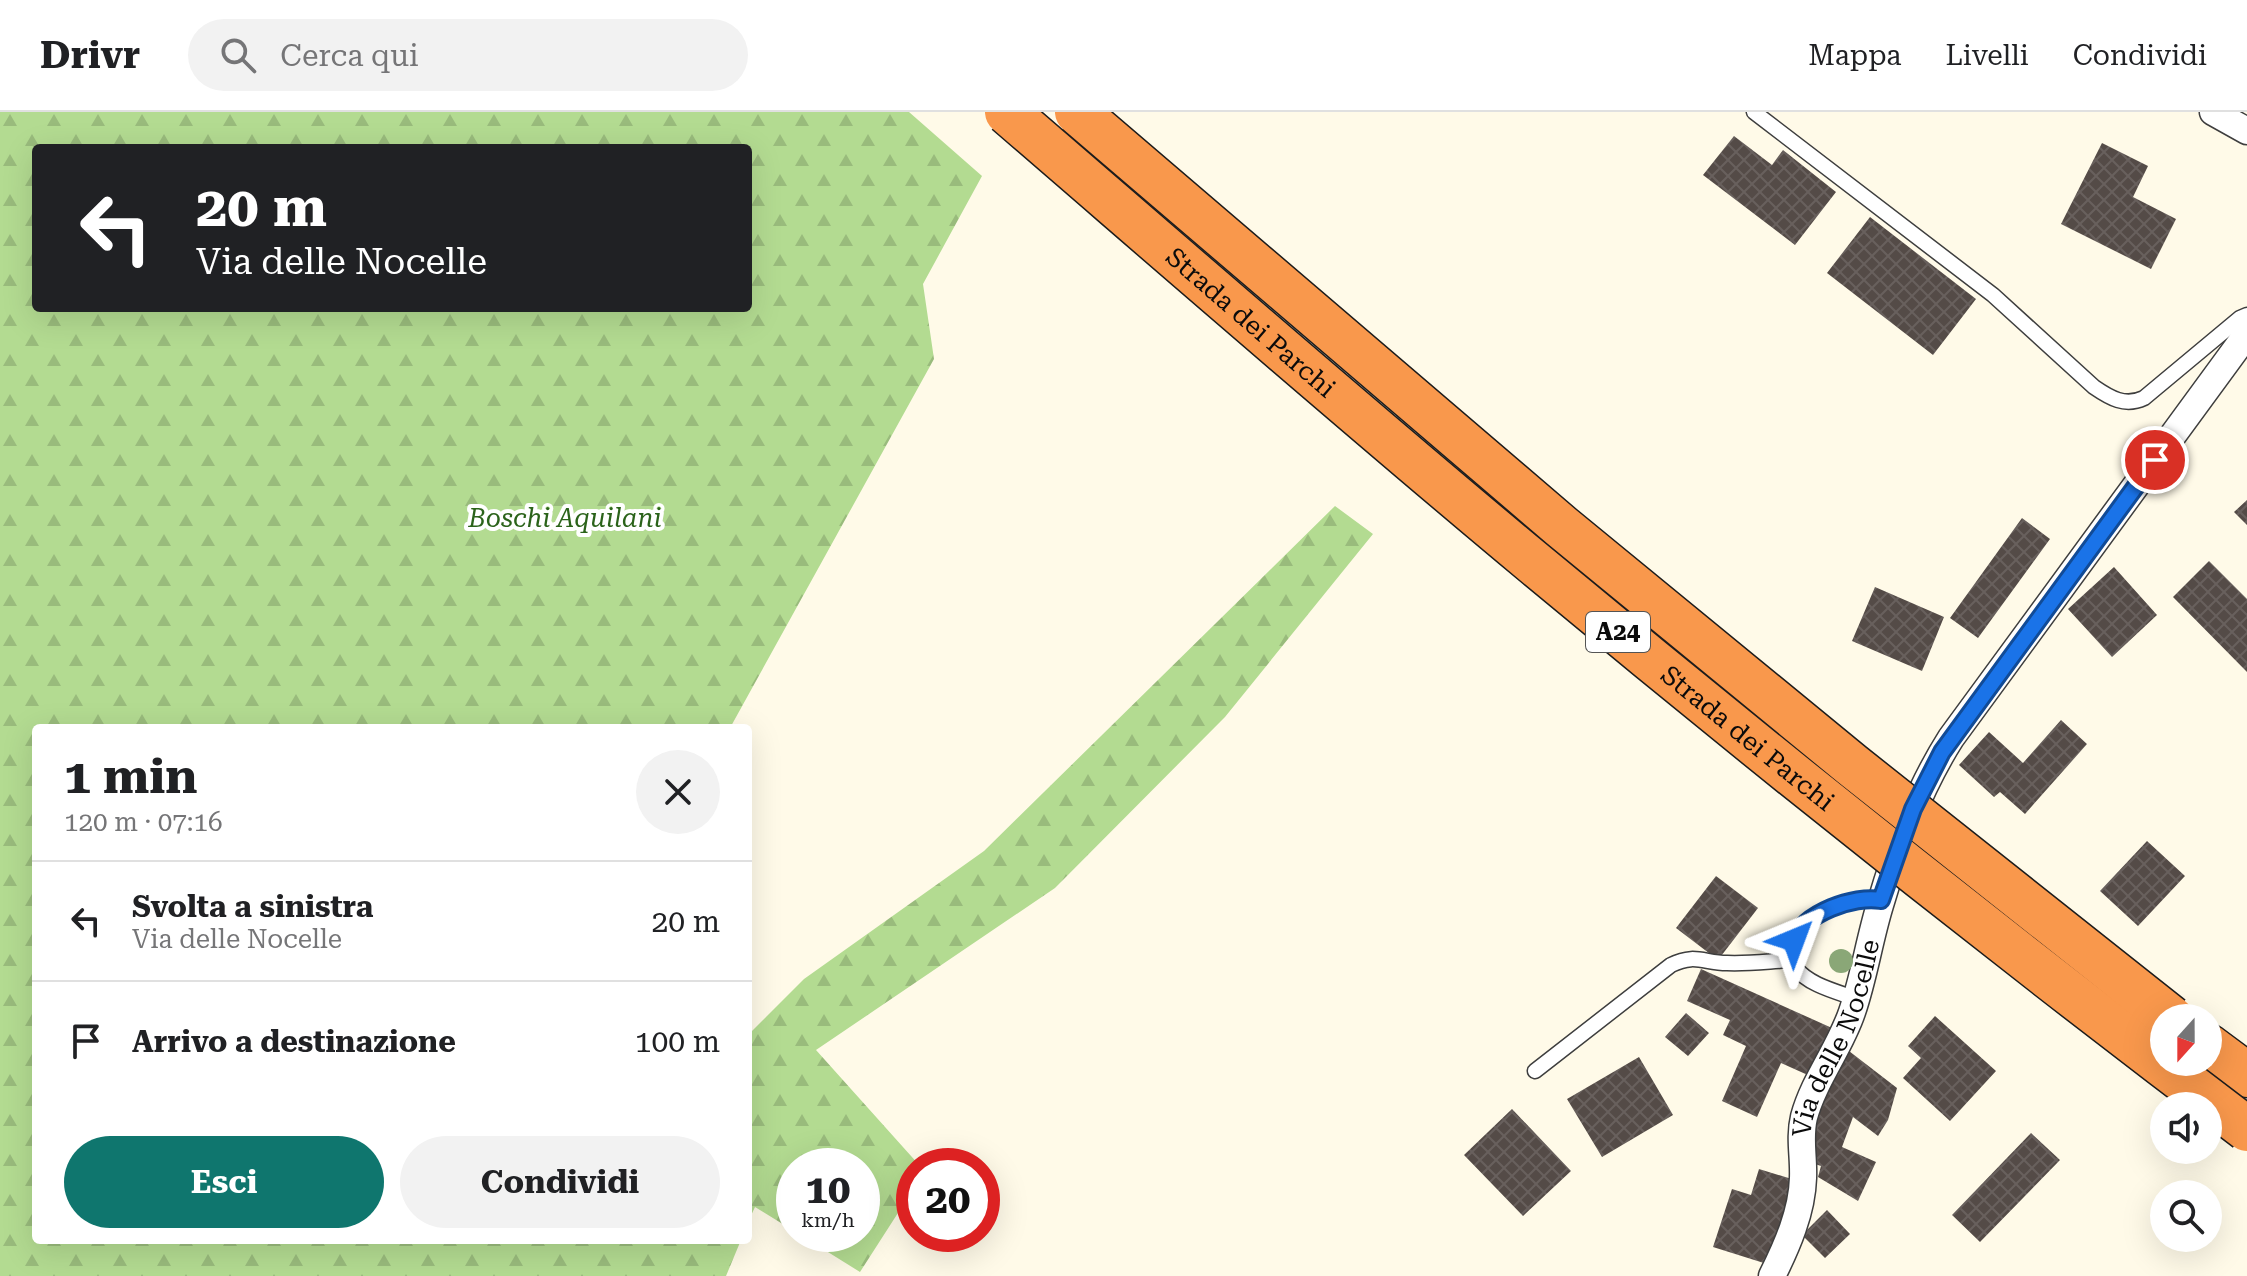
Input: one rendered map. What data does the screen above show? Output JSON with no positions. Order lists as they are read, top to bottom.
{
  "streets": {
    "highway": ["Strada dei Parchi", "A24"],
    "street": ["Via delle Nocelle"]
  },
  "parks": ["Boschi Aquilani"],
  "north": "bottom",
  "page": {
    "header": "Drivr",
    "search": "Cerca qui",
    "nav": ["Mappa", "Livelli", "Condividi"],
    "turn": ["20 m", "Via delle Nocelle"],
    "heading": ["1 min", "120 m · 07:16"],
    "list": [
      {
        "name": "Svolta a sinistra",
        "note": "Via delle Nocelle",
        "value": "20 m"
      },
      {
        "name": "Arrivo a destinazione",
        "value": "100 m"
      }
    ],
    "buttons": ["Esci", "Condividi"],
    "speed": "10 km/h",
    "limit": "20"
  }
}
